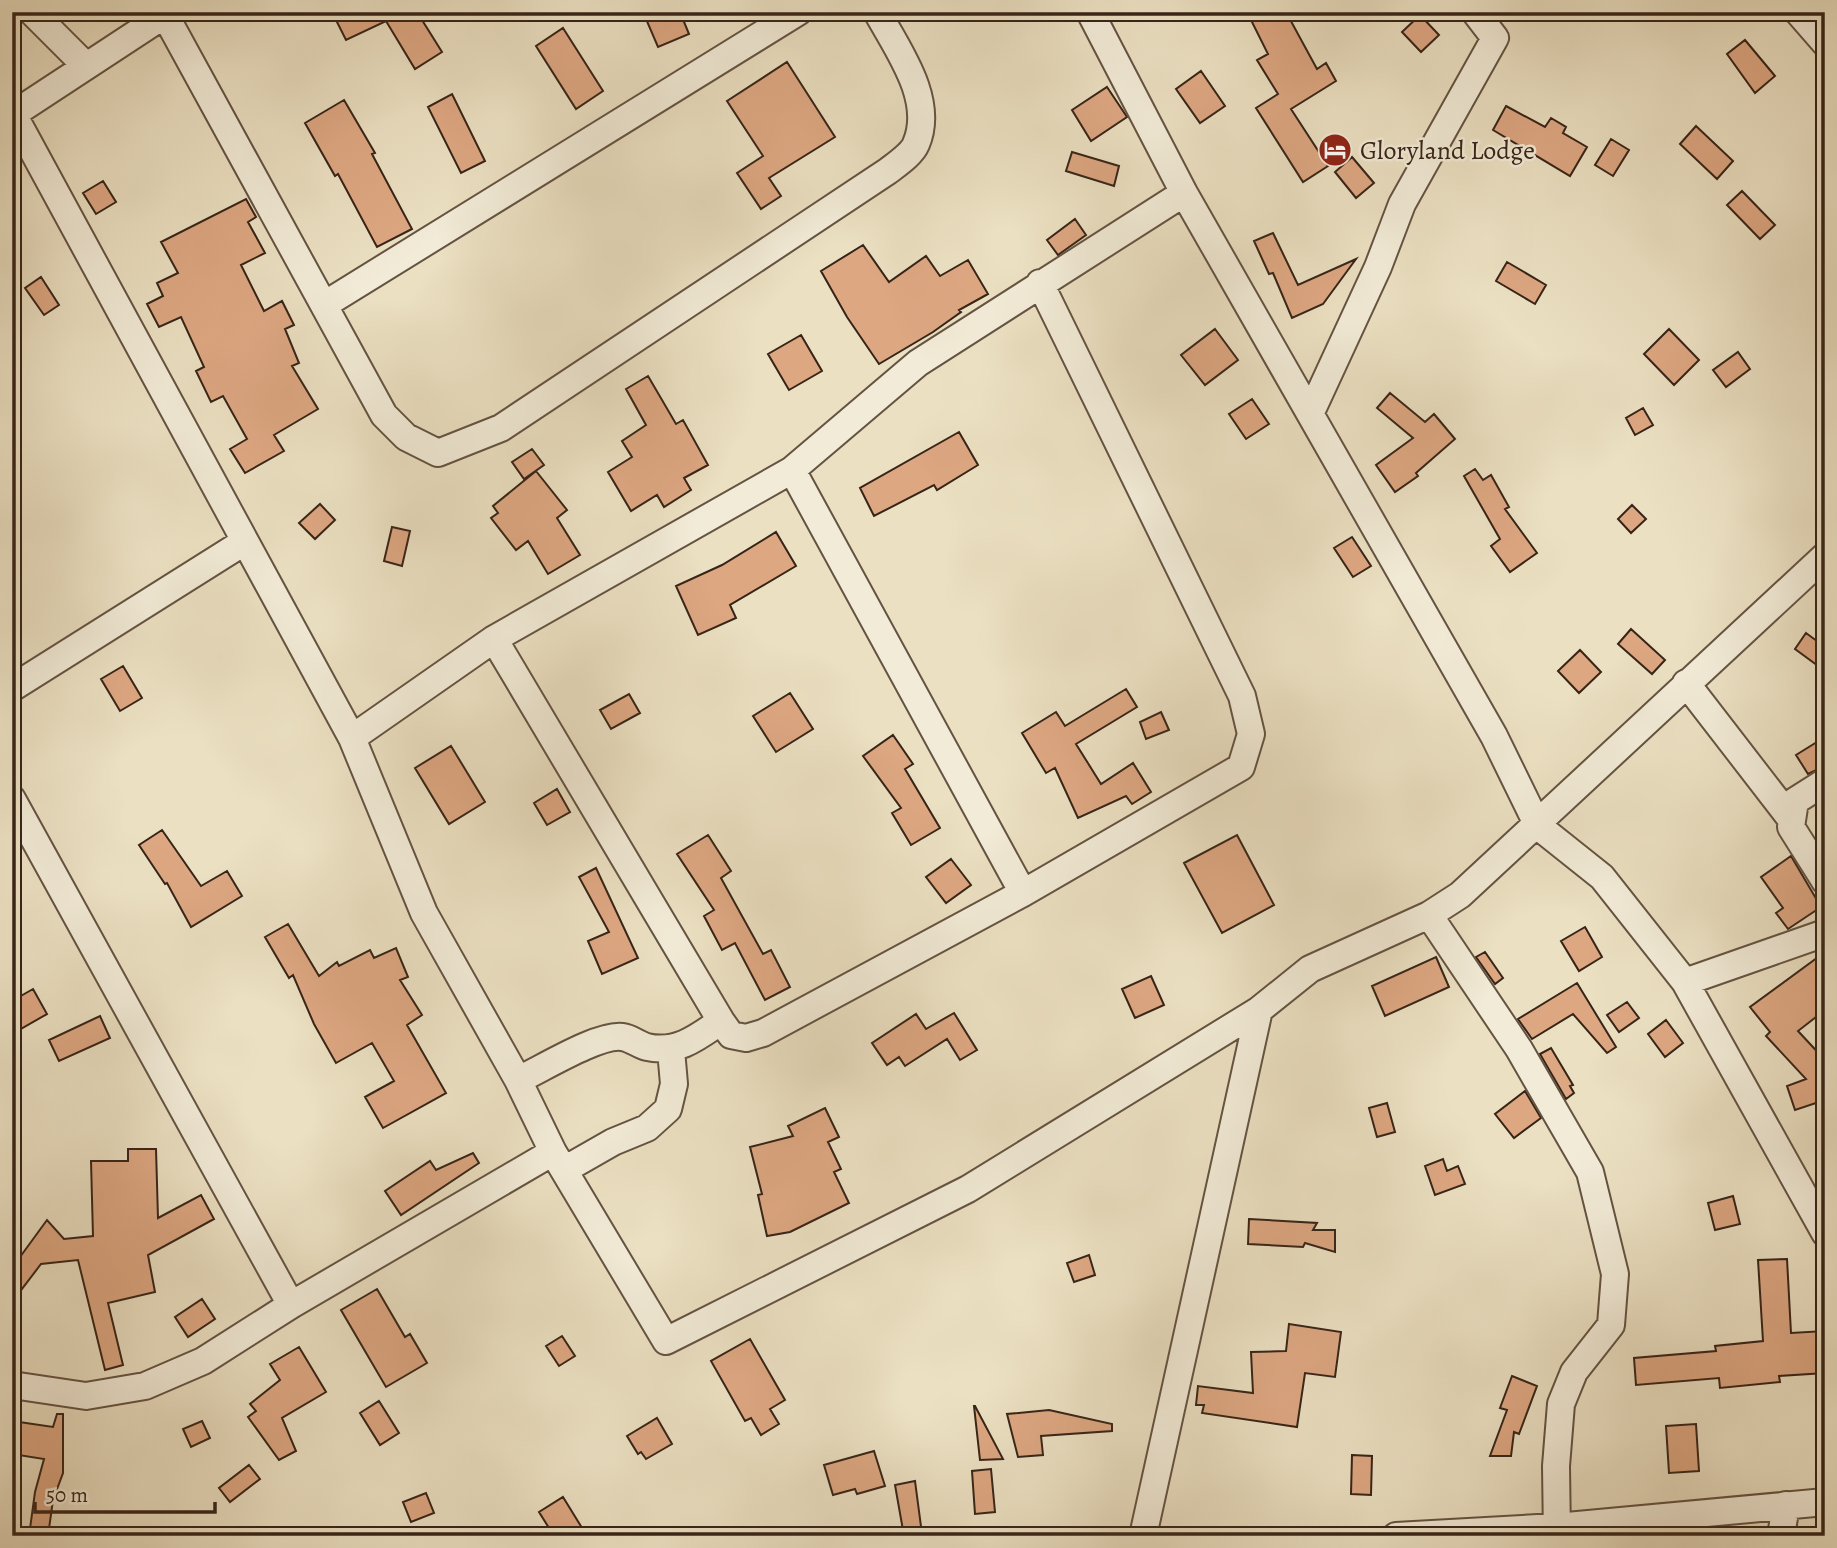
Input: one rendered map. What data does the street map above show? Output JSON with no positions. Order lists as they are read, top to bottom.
{
  "places": {
    "hotel": ["Gloryland Lodge"]
  },
  "scale_bar": "50 m"
}
